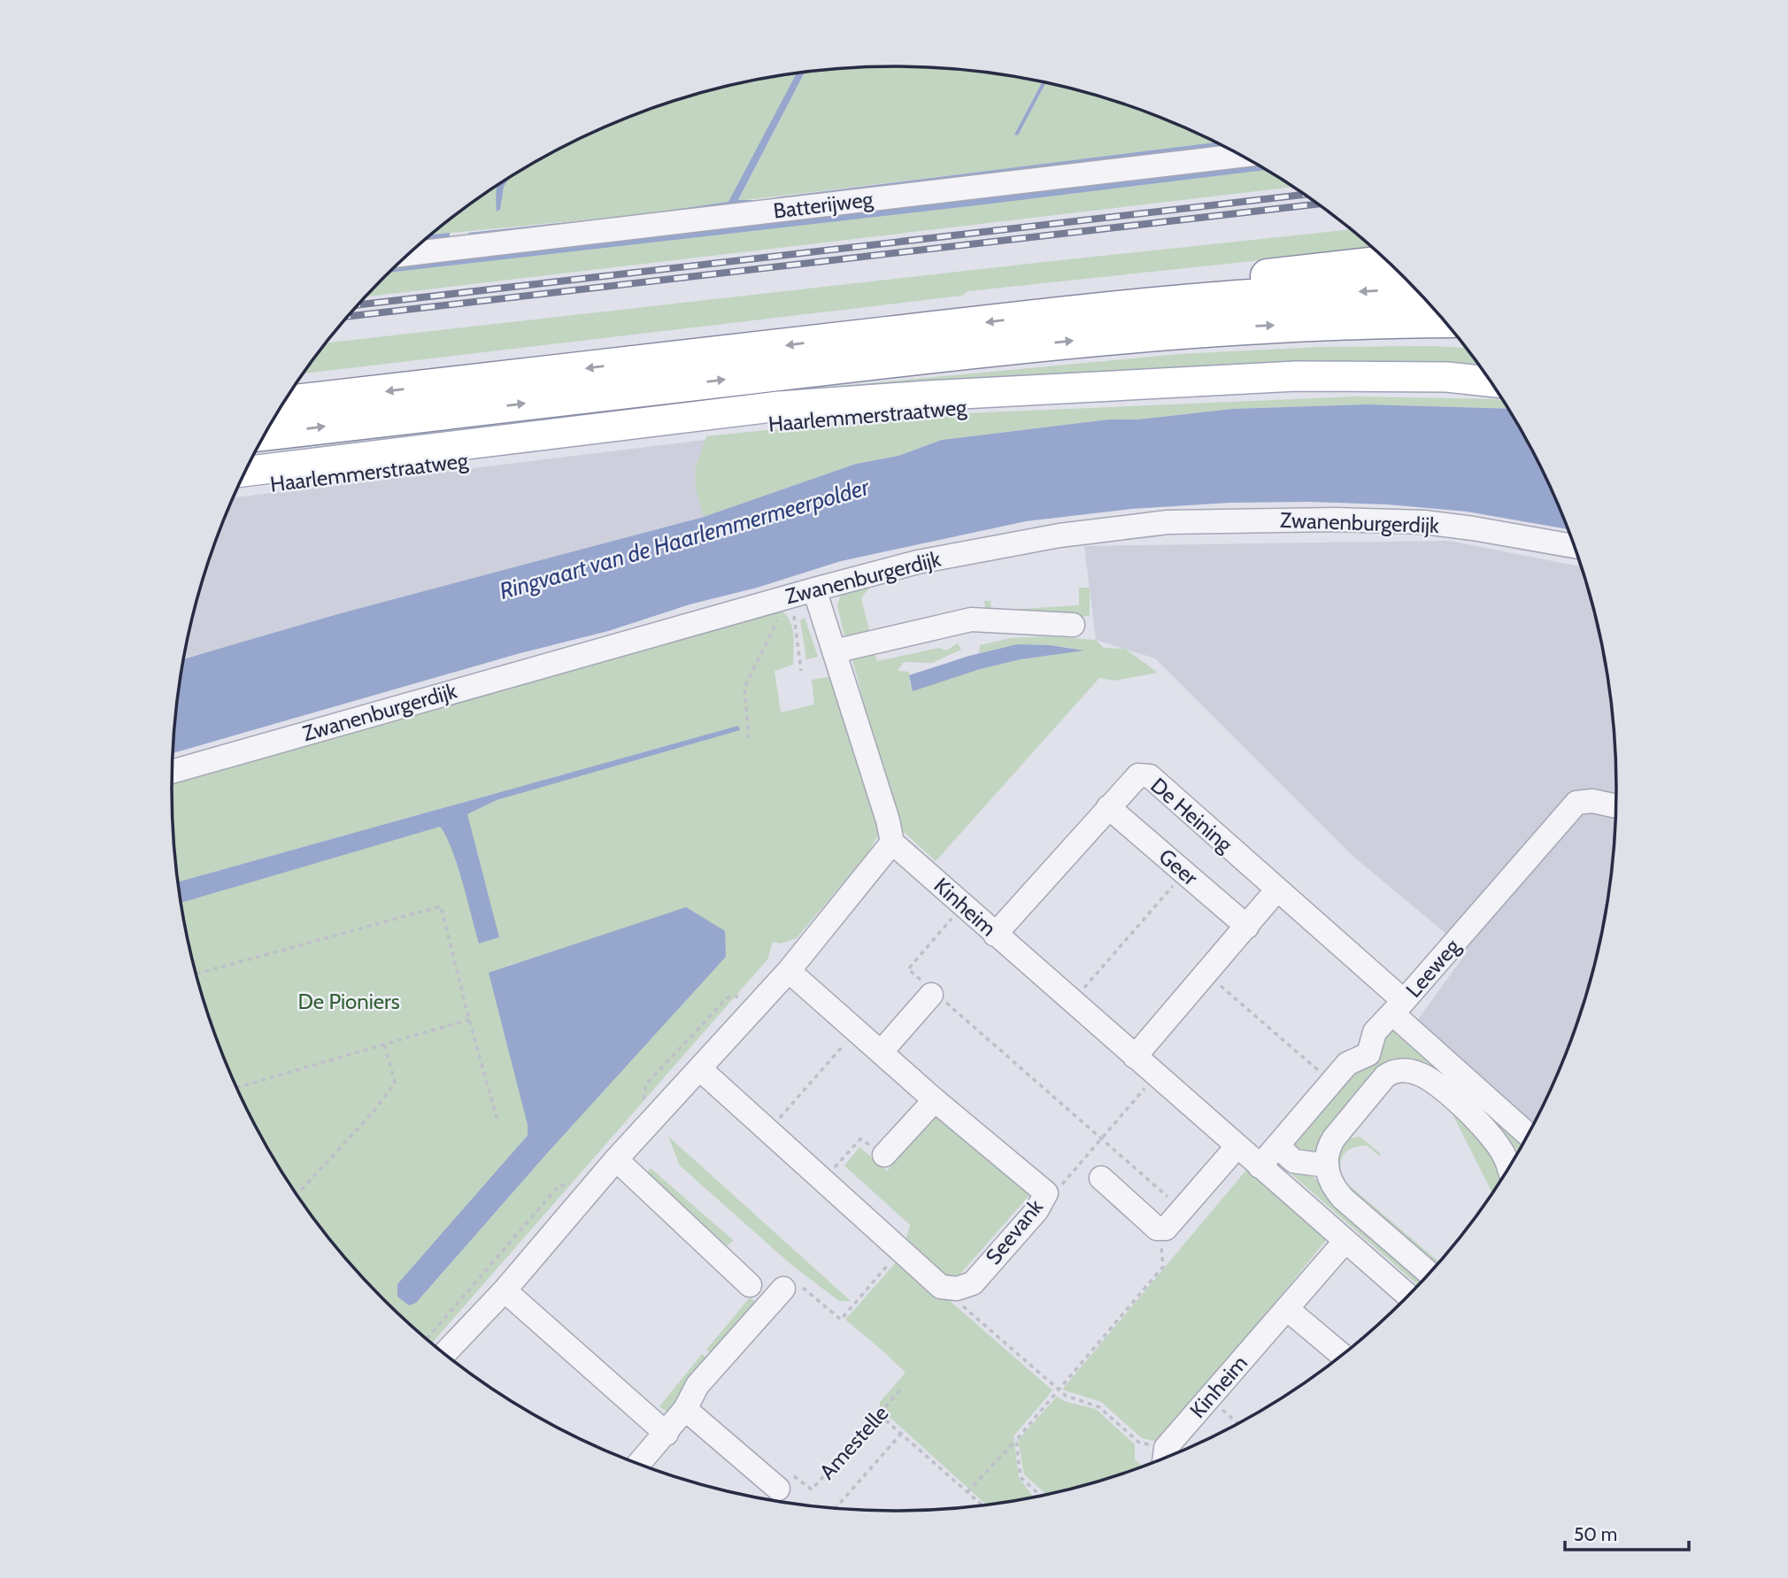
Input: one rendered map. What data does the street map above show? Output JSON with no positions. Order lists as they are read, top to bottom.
{
  "streets": {
    "main road": ["Haarlemmerstraatweg"],
    "street": [
      "Batterijweg",
      "Zwanenburgerdijk",
      "De Heining",
      "Geer",
      "Kinheim",
      "Leeweg",
      "Seevank"
    ],
    "path": ["Amestelle"]
  },
  "crossings": [
    ["De Heining", "Geer"],
    ["De Heining", "Kinheim"],
    ["De Heining", "Leeweg"],
    ["Kinheim", "Leeweg"]
  ],
  "water": ["Ringvaart van de Haarlemmermeerpolder"],
  "parks": ["De Pioniers"],
  "scale_bar": "50 m"
}
